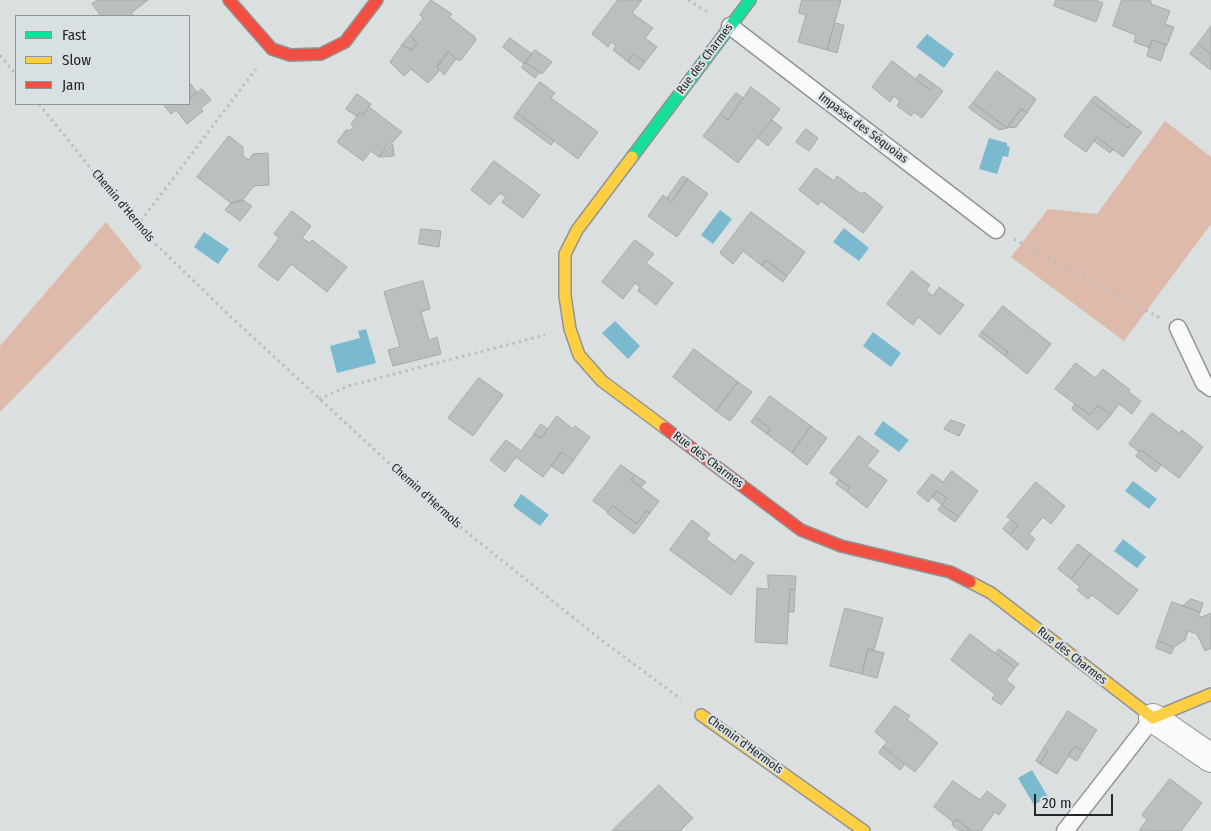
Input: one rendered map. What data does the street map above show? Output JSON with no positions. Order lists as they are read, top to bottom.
{
  "streets": {
    "street": ["Rue des Charmes", "Chemin d'Hermols"],
    "lane": ["Impasse des Séquoias"]
  },
  "crossings": [
    ["Rue des Charmes", "Impasse des Séquoias"]
  ],
  "legend": ["Fast", "Slow", "Jam"],
  "scale_bar": "20 m"
}
